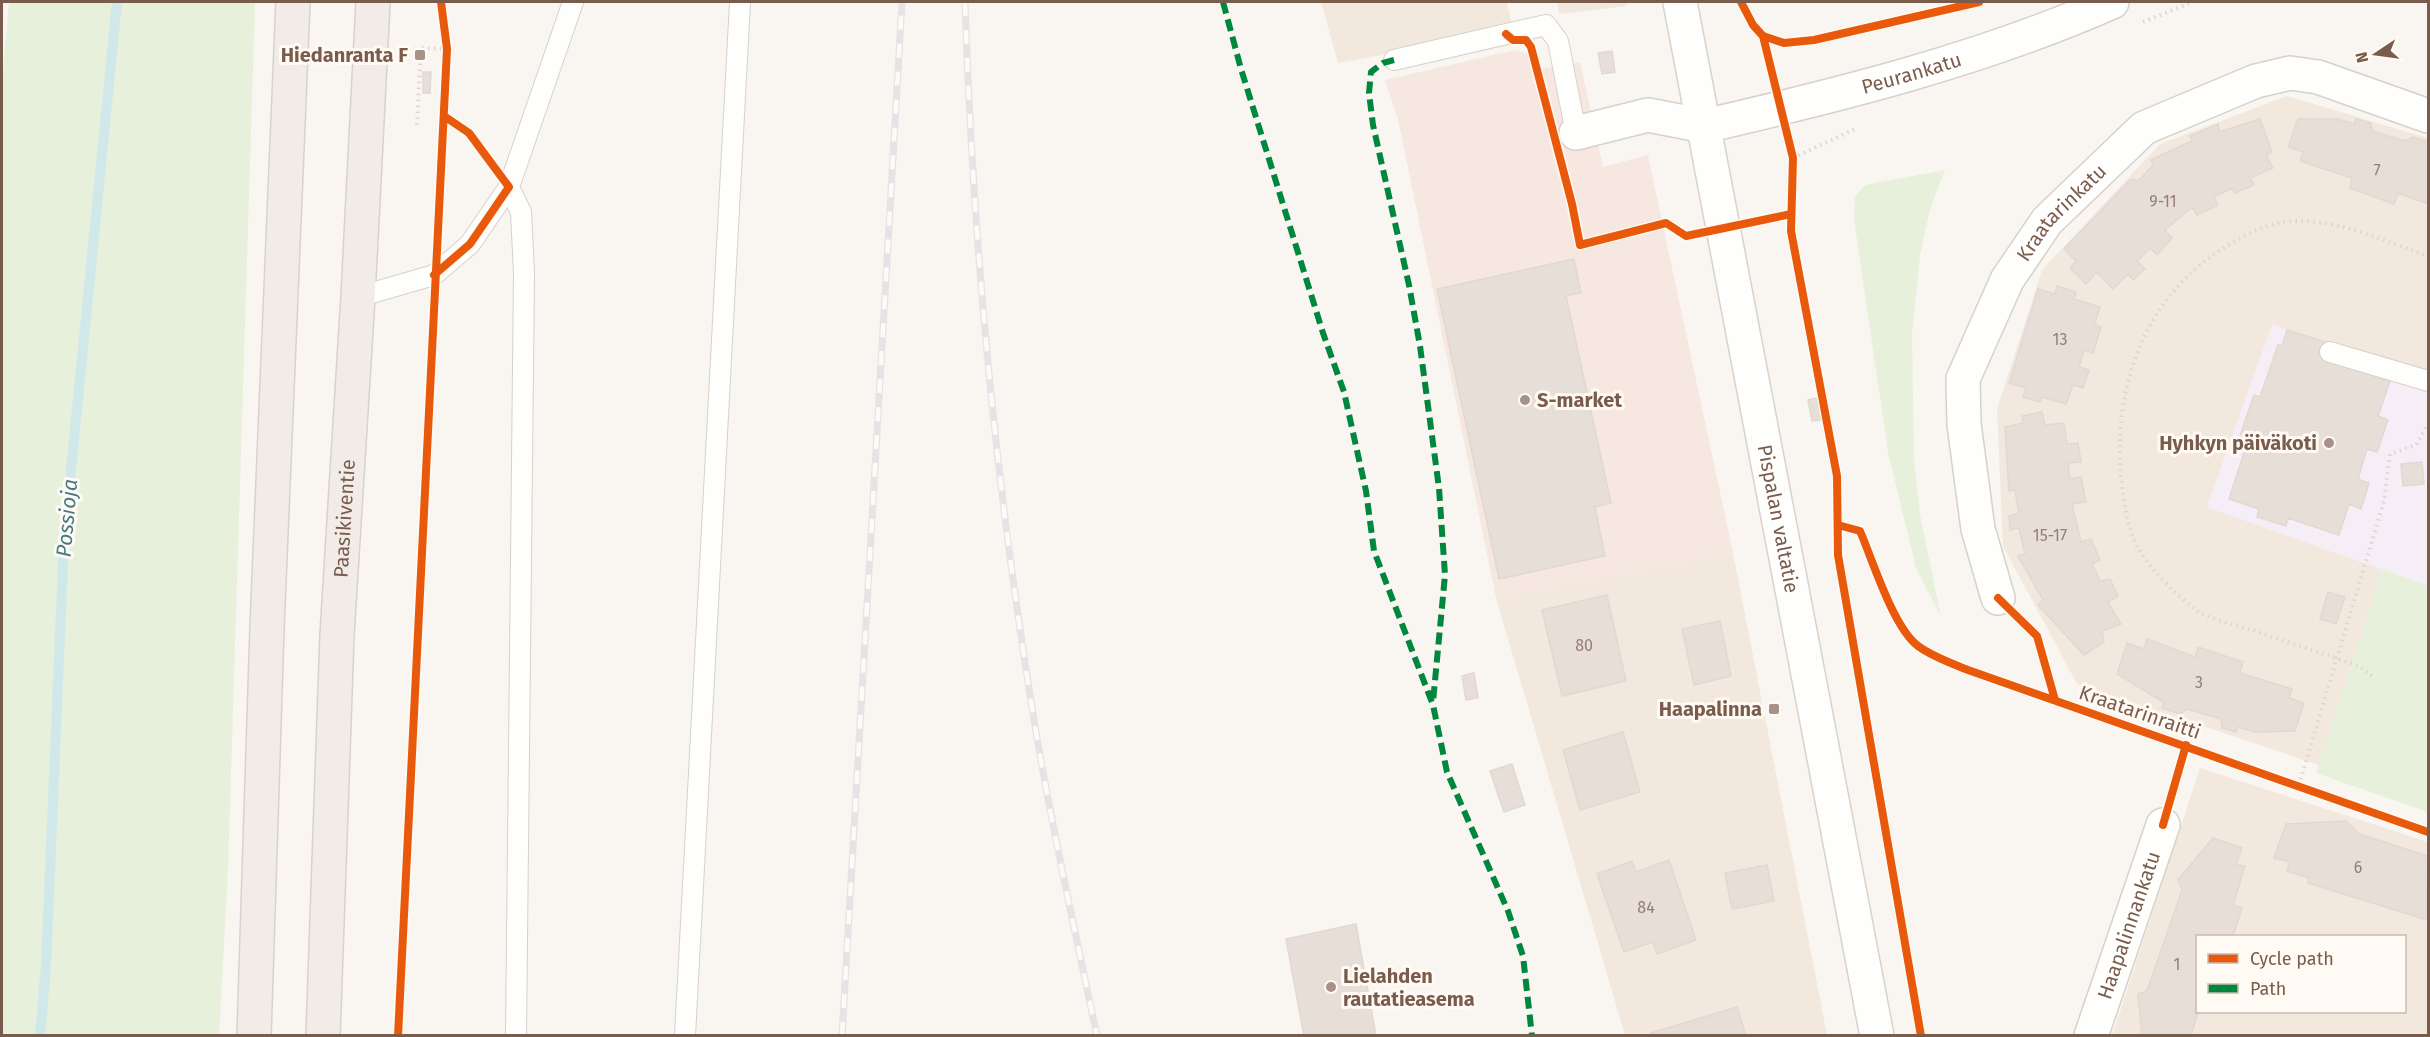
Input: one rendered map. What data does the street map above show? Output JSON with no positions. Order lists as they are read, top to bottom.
{
  "streets": {
    "highway": ["Paasikiventie"],
    "street": [
      "Peurankatu",
      "Kraatarinkatu",
      "Pispalan valtatie",
      "Haapalinnankatu"
    ],
    "cycle path": ["Kraatarinraitti"]
  },
  "crossings": [
    ["Peurankatu", "Pispalan valtatie"]
  ],
  "water": ["Possioja"],
  "places": {
    "transit": ["Hiedanranta F", "Haapalinna"],
    "other": ["S-market", "Hyhkyn päiväkoti", "Lielahden rautatieasema"]
  },
  "house_numbers": [
    "7",
    "9-11",
    "13",
    "15-17",
    "80",
    "3",
    "6",
    "84",
    "1"
  ],
  "legend": ["Cycle path", "Path"],
  "north": "left"
}
